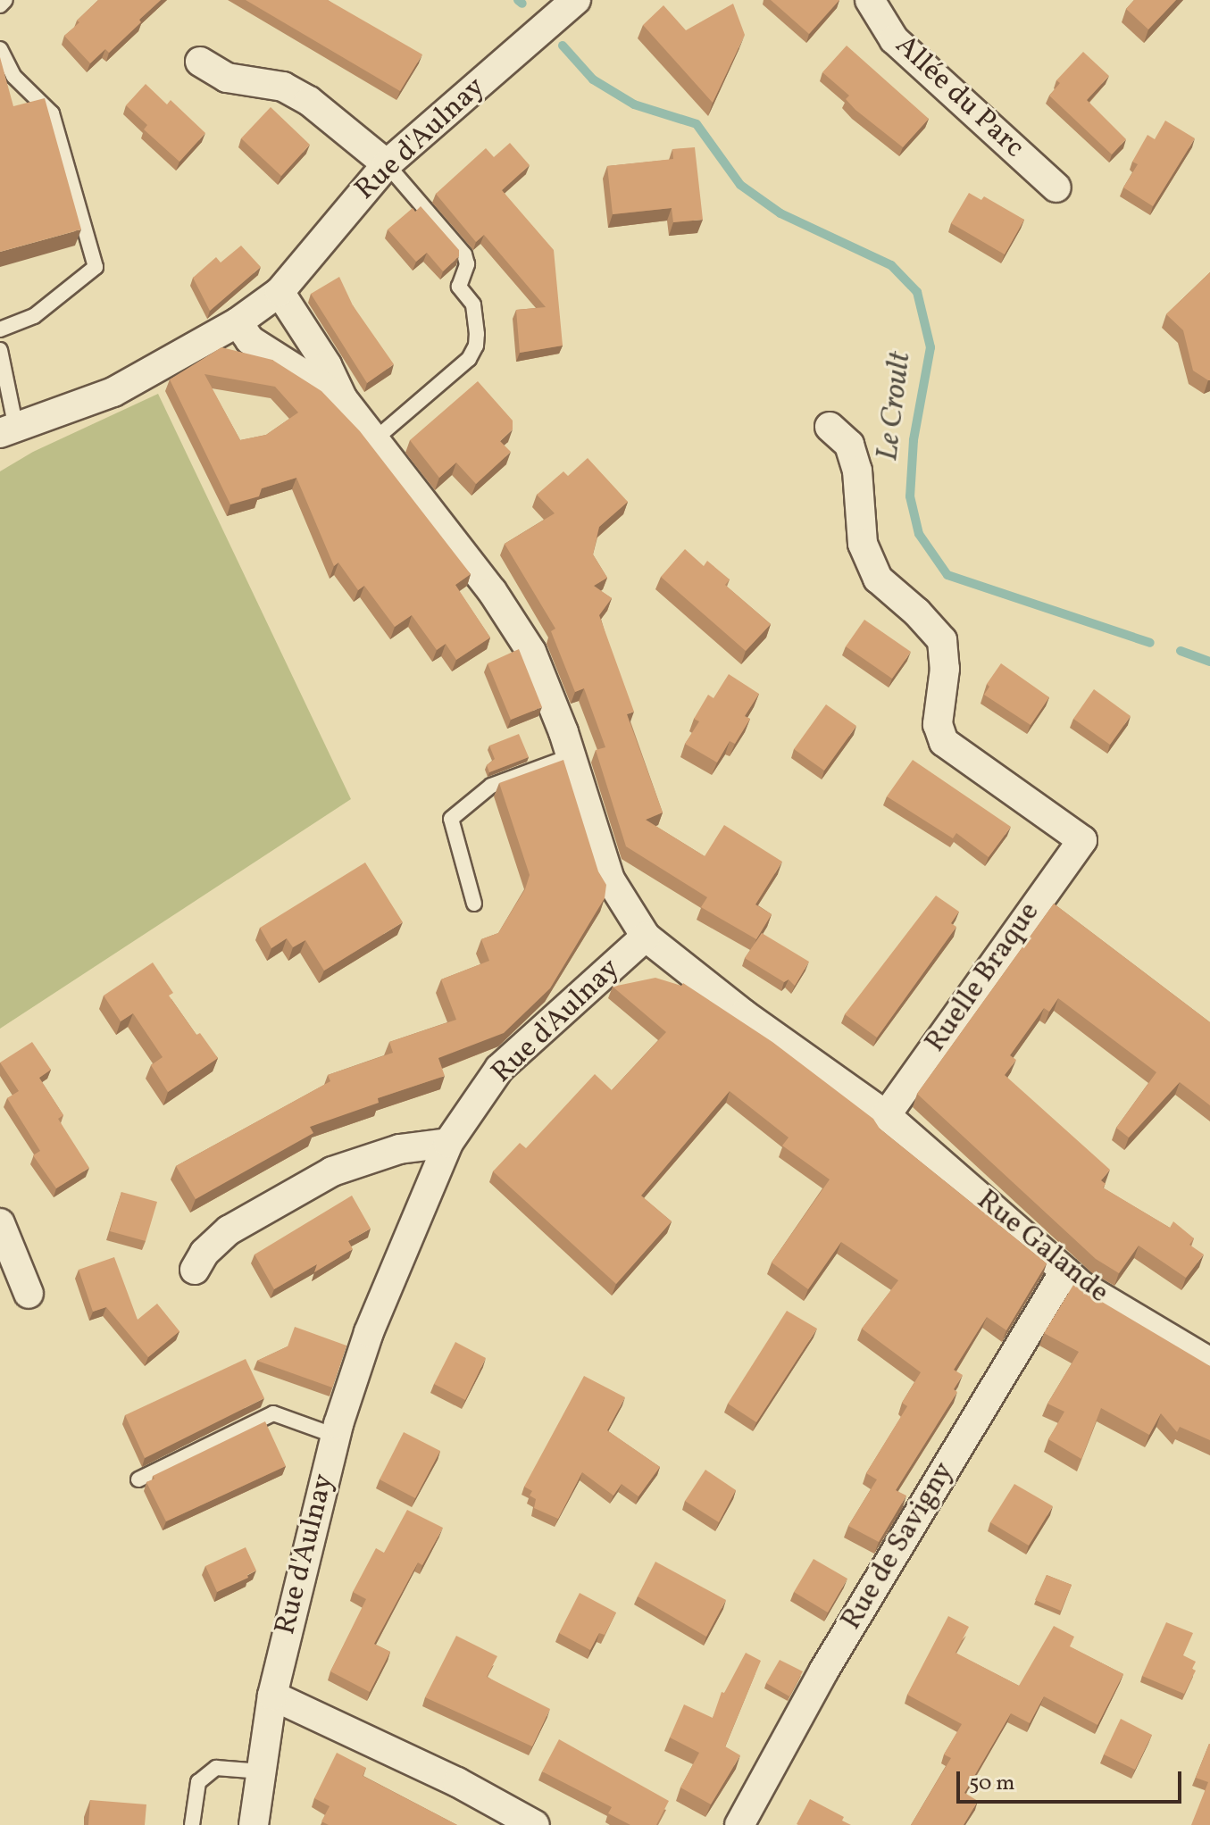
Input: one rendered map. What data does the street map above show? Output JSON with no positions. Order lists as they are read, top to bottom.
{
  "streets": {
    "street": [
      "Allée du Parc",
      "Rue d'Aulnay",
      "Ruelle Braque",
      "Rue Galande",
      "Rue de Savigny"
    ]
  },
  "crossings": [
    ["Rue d'Aulnay", "Rue Galande"],
    ["Ruelle Braque", "Rue Galande"],
    ["Rue Galande", "Rue de Savigny"]
  ],
  "water": ["Le Croult"],
  "scale_bar": "50 m"
}
